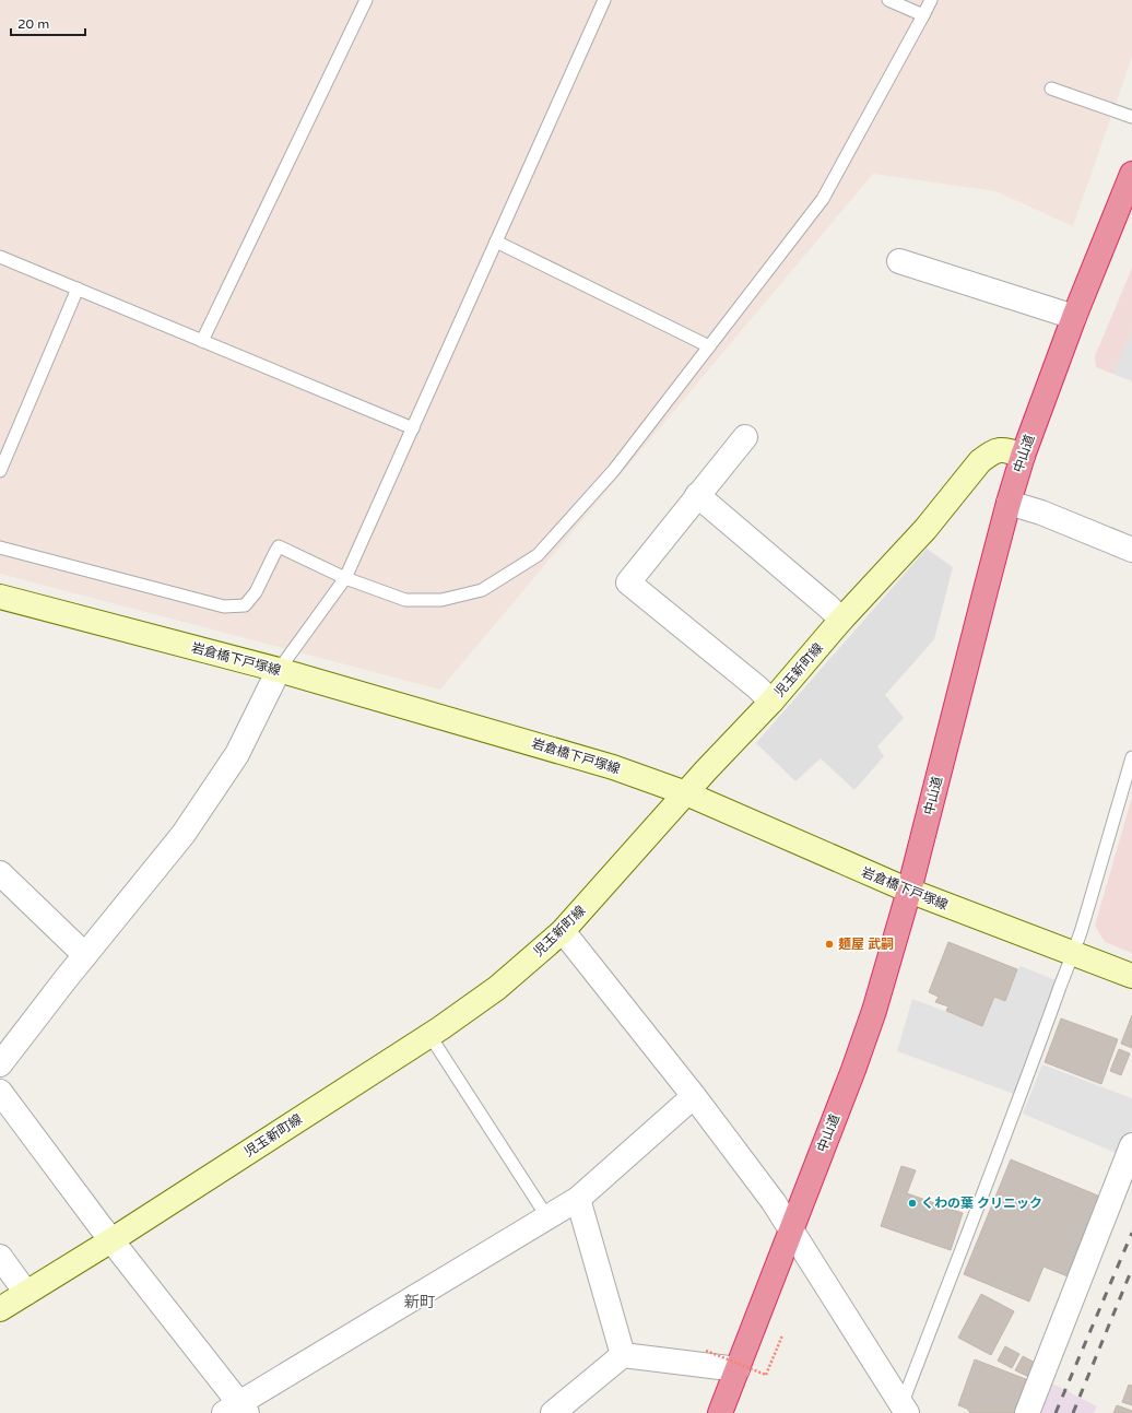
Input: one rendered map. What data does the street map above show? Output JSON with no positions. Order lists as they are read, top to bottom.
{
  "streets": {
    "highway": ["中山道"],
    "main road": ["岩倉橋下戸塚線", "児玉新町線"]
  },
  "crossings": [
    ["中山道", "岩倉橋下戸塚線"],
    ["中山道", "児玉新町線"],
    ["岩倉橋下戸塚線", "児玉新町線"]
  ],
  "districts": ["新町"],
  "places": ["麺屋 武嗣", "くわの葉 クリニック"],
  "scale_bar": "20 m"
}
